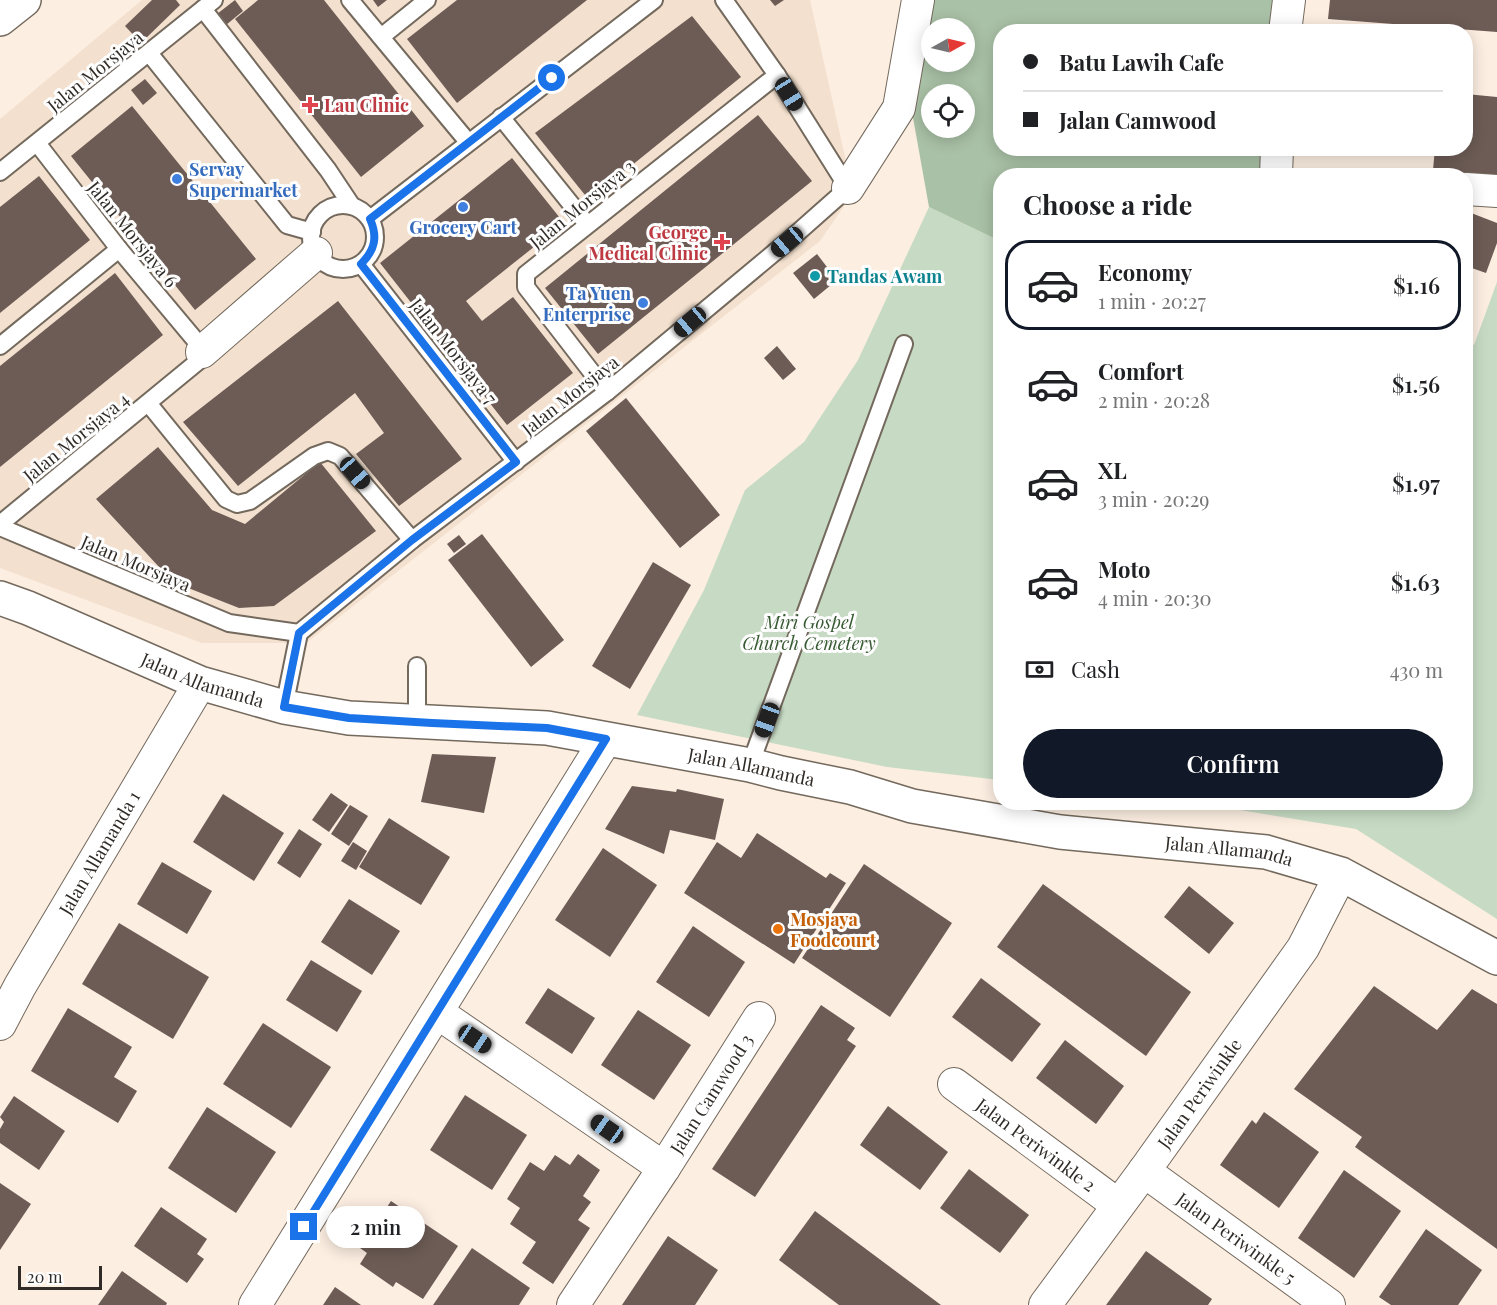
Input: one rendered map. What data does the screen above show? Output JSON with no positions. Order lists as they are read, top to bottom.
{
  "streets": {
    "main road": ["Jalan Allamanda"],
    "street": [
      "Jalan Allamanda 1",
      "Jalan Camwood 3",
      "Jalan Periwinkle",
      "Jalan Periwinkle 2",
      "Jalan Periwinkle 5"
    ],
    "lane": [
      "Jalan Morsjaya",
      "Jalan Morsjaya 3",
      "Jalan Morsjaya 6",
      "Jalan Morsjaya 7",
      "Jalan Morsjaya 4"
    ]
  },
  "crossings": [
    ["Jalan Morsjaya", "Jalan Morsjaya 3"],
    ["Jalan Morsjaya", "Jalan Morsjaya 6"],
    ["Jalan Morsjaya", "Jalan Morsjaya 7"],
    ["Jalan Morsjaya", "Jalan Morsjaya 4"],
    ["Jalan Morsjaya 6", "Jalan Morsjaya 4"],
    ["Jalan Allamanda", "Jalan Allamanda 1"],
    ["Jalan Allamanda", "Jalan Periwinkle"],
    ["Jalan Periwinkle", "Jalan Periwinkle 2"],
    ["Jalan Periwinkle", "Jalan Periwinkle 5"]
  ],
  "parks": ["Miri Gospel Church Cemetery"],
  "places": {
    "health": ["Lau Clinic", "George Medical Clinic"],
    "other": [
      "Servay Supermarket",
      "Grocery Cart",
      "Tandas Awam",
      "Ta Yuen Enterprise",
      "Mosjaya Foodcourt"
    ]
  },
  "scale_bar": "20 m",
  "north": "right",
  "page": {
    "banner": ["Batu Lawih Cafe", "Jalan Camwood"],
    "heading": "Choose a ride",
    "list": [
      {
        "name": "Economy",
        "note": "1 min · 20:27",
        "value": "$1.16"
      },
      {
        "name": "Comfort",
        "note": "2 min · 20:28",
        "value": "$1.56"
      },
      {
        "name": "XL",
        "note": "3 min · 20:29",
        "value": "$1.97"
      },
      {
        "name": "Moto",
        "note": "4 min · 20:30",
        "value": "$1.63"
      }
    ],
    "pay": ["Cash", "430 m"],
    "buttons": "Confirm",
    "bubble": "2 min",
    "scale": "20 m"
  }
}
